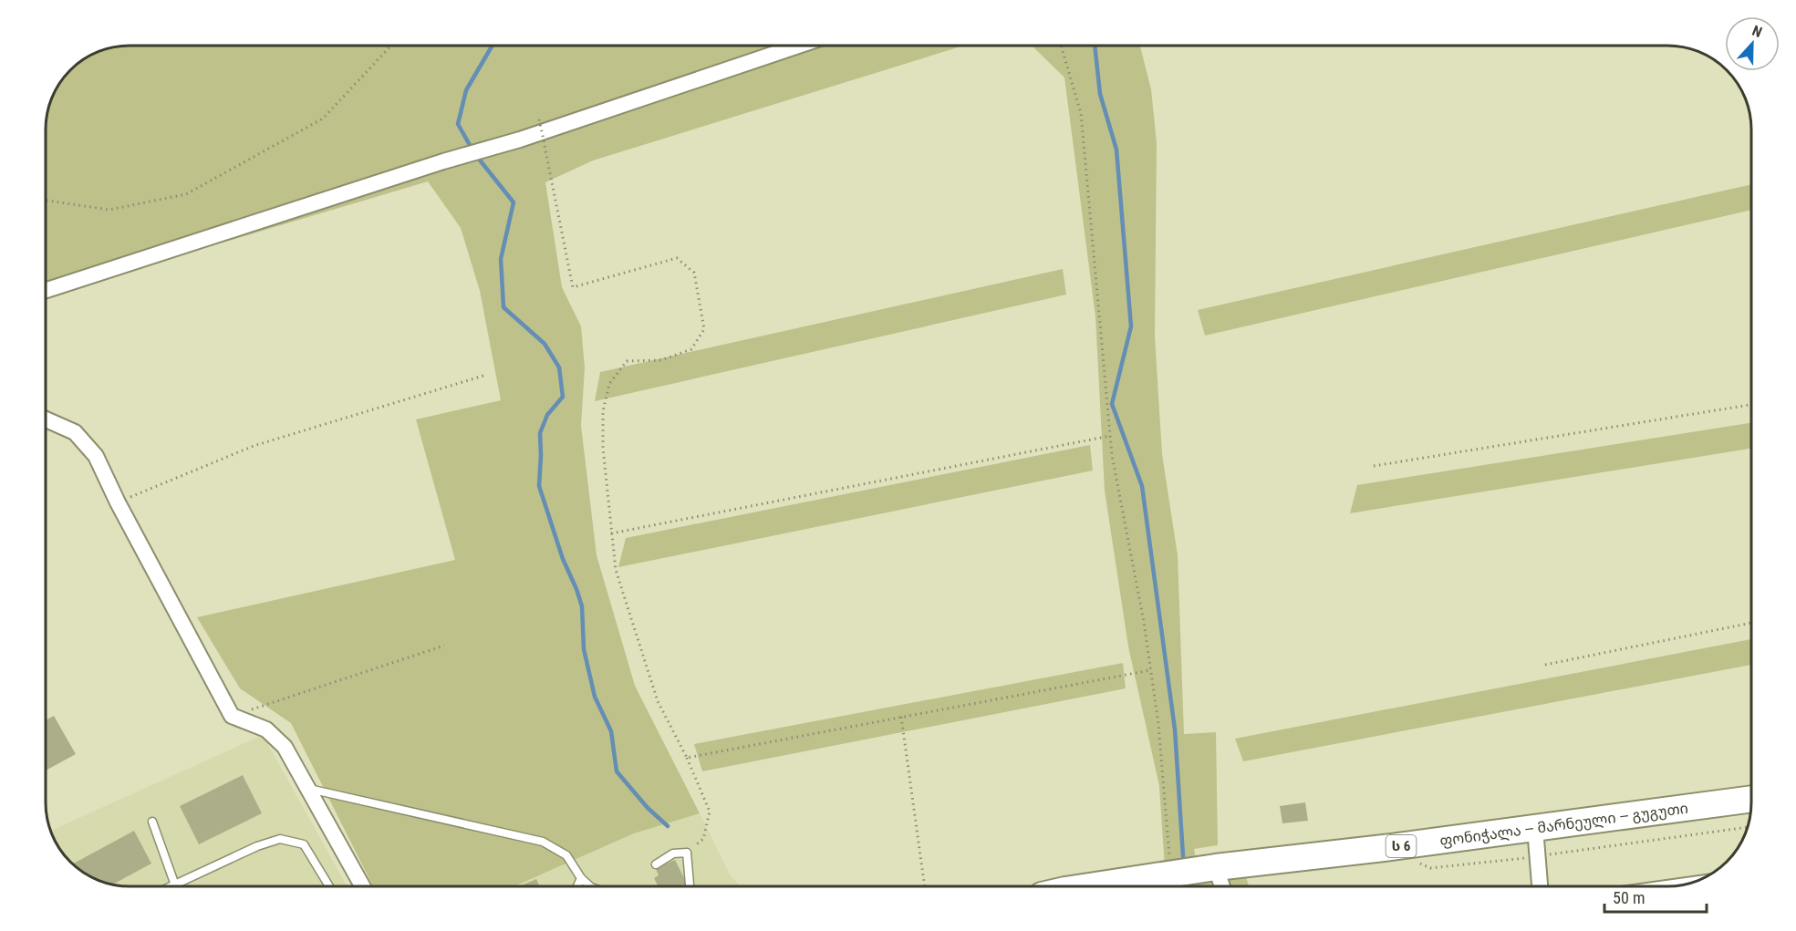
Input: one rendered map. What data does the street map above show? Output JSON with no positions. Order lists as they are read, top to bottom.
{
  "streets": {
    "highway": ["ფონიჭალა — მარნეული — გუგუთი", "ს 6"]
  },
  "scale_bar": "50 m",
  "north": "top"
}
